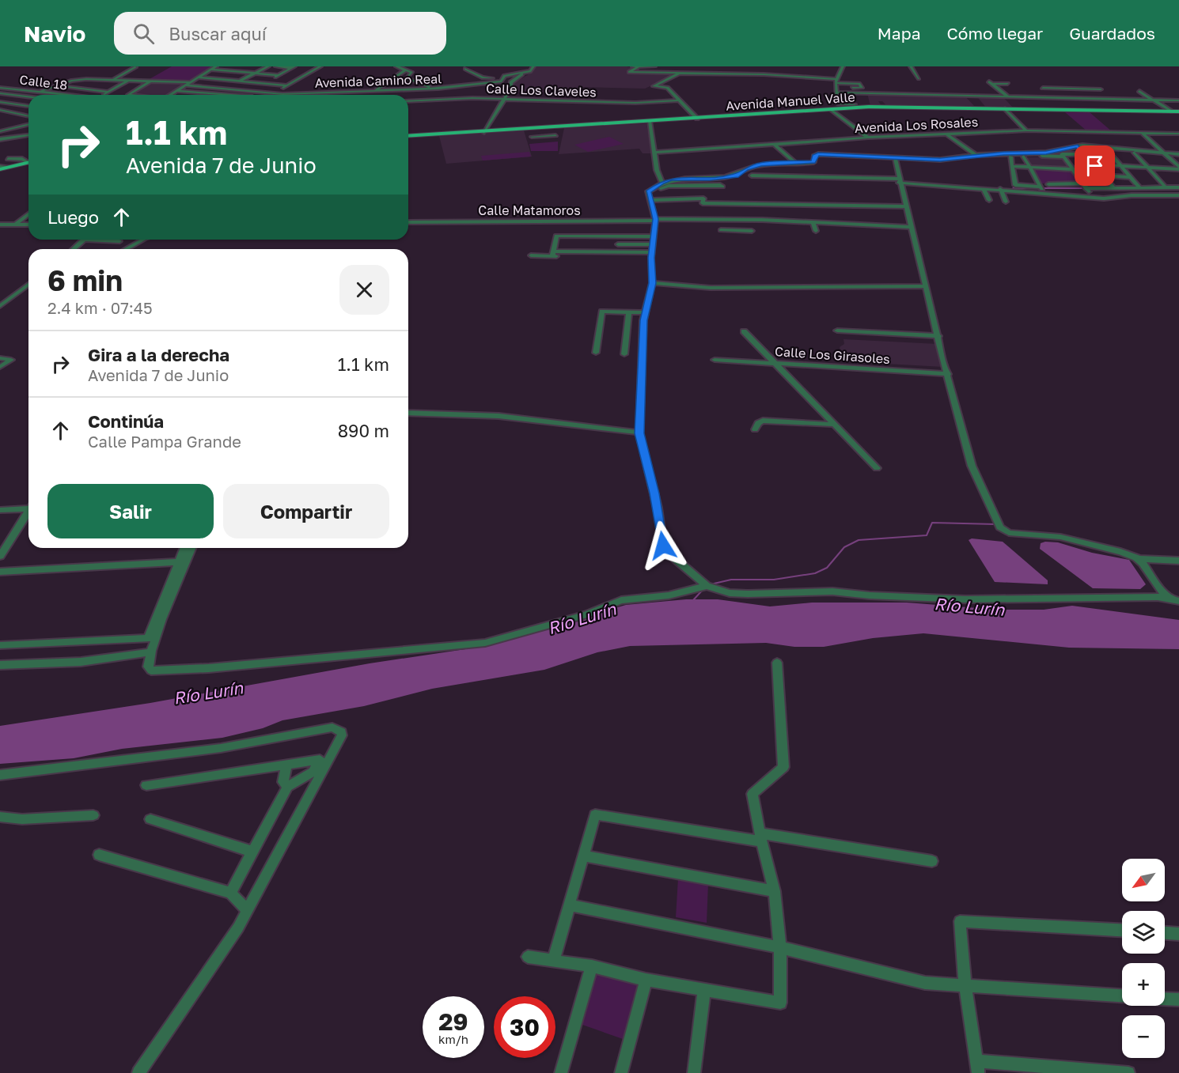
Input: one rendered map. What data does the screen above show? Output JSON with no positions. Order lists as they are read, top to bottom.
{
  "streets": {
    "main road": ["Avenida Manuel Valle"],
    "street": [
      "Avenida Camino Real",
      "Calle 18",
      "Calle Los Claveles",
      "Avenida Los Rosales",
      "Calle Matamoros",
      "Calle Los Girasoles"
    ]
  },
  "water": ["Río Lurín"],
  "north": "bottom left",
  "page": {
    "header": "Navio",
    "search": "Buscar aquí",
    "nav": ["Mapa", "Cómo llegar", "Guardados"],
    "turn": ["1.1 km", "Avenida 7 de Junio"],
    "then": "Luego",
    "heading": ["6 min", "2.4 km · 07:45"],
    "list": [
      {
        "name": "Gira a la derecha",
        "note": "Avenida 7 de Junio",
        "value": "1.1 km"
      },
      {
        "name": "Continúa",
        "note": "Calle Pampa Grande",
        "value": "890 m"
      }
    ],
    "buttons": ["Salir", "Compartir"],
    "map_buttons": ["+", "−"],
    "speed": "29 km/h",
    "limit": "30"
  }
}
